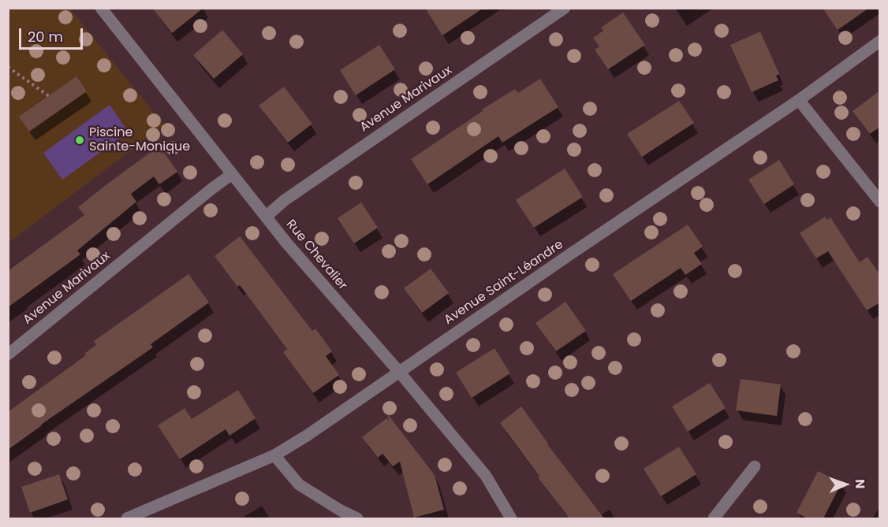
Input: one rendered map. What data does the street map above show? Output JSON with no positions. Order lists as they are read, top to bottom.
{
  "streets": {
    "street": ["Avenue Marivaux", "Rue Chevalier", "Avenue Saint-Léandre"]
  },
  "crossings": [
    ["Avenue Marivaux", "Rue Chevalier"],
    ["Rue Chevalier", "Avenue Saint-Léandre"]
  ],
  "places": ["Piscine Sainte-Monique"],
  "scale_bar": "20 m",
  "north": "right"
}
